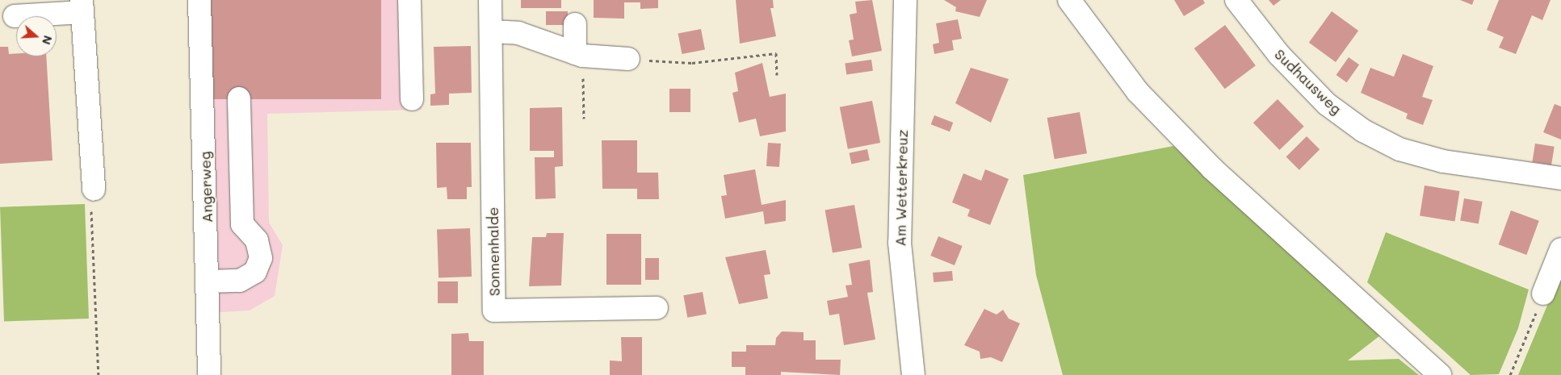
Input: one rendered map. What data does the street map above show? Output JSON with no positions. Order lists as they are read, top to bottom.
{
  "streets": {
    "street": [
      "Sudhausweg",
      "Angerweg",
      "Am Wetterkreuz",
      "Sonnenhalde"
    ]
  },
  "north": "right"
}
